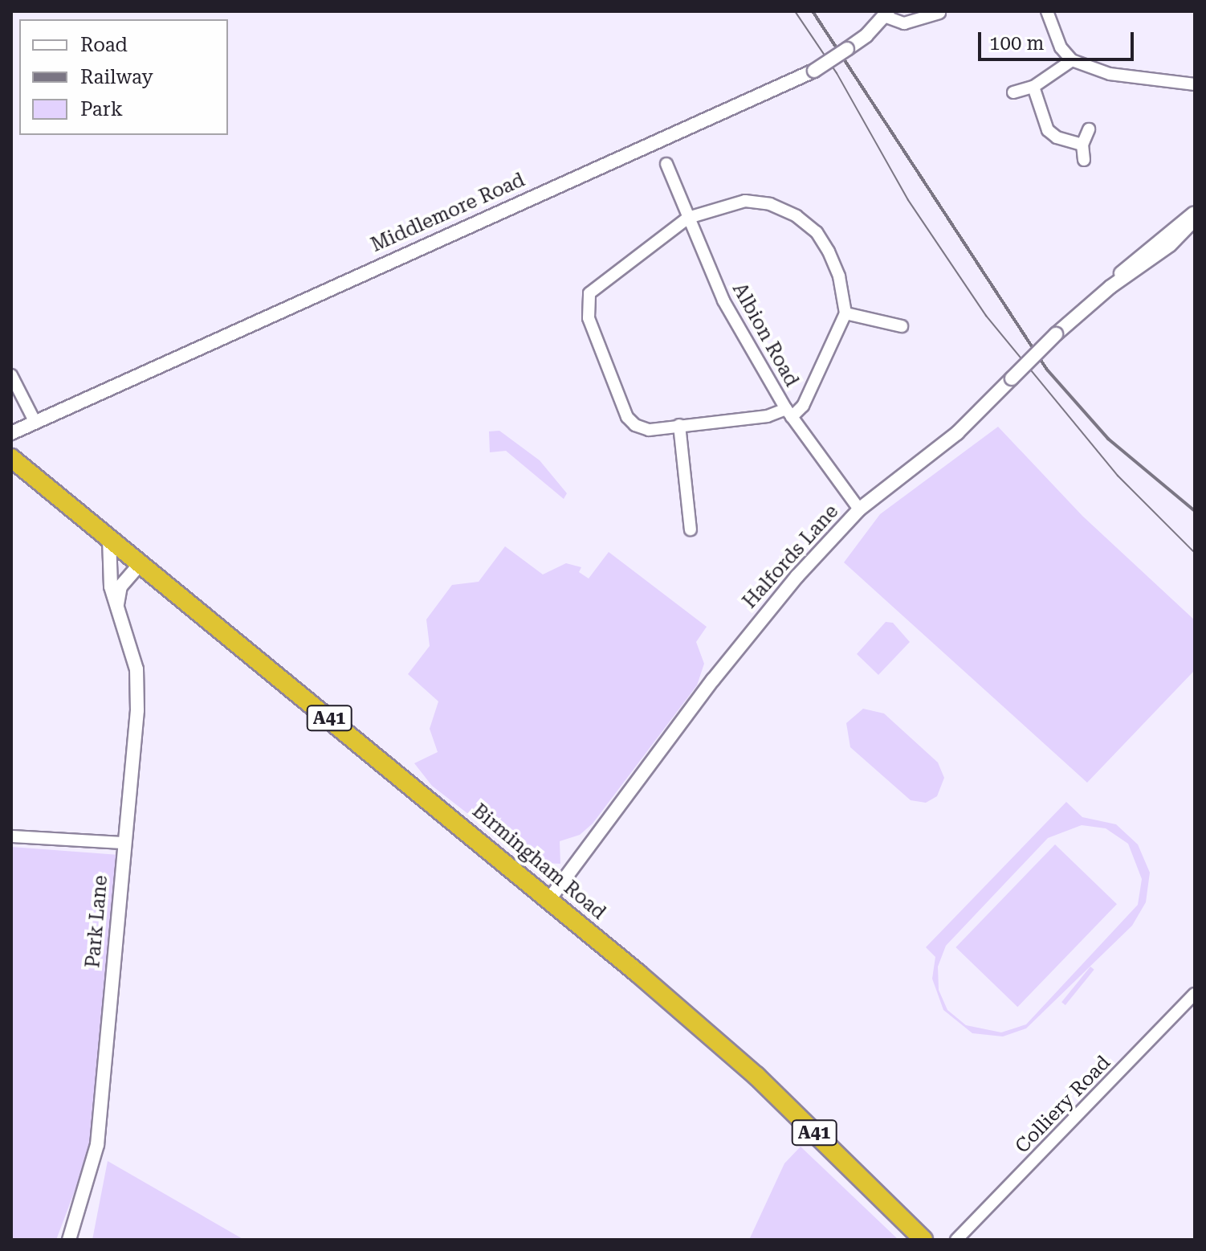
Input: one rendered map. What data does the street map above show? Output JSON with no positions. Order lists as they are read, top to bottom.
{
  "streets": {
    "highway": ["A41", "Birmingham Road"],
    "street": [
      "Middlemore Road",
      "Albion Road",
      "Halfords Lane",
      "Park Lane",
      "Colliery Road"
    ]
  },
  "crossings": [
    ["Albion Road", "Halfords Lane"],
    ["Halfords Lane", "Birmingham Road"],
    ["A41", "Birmingham Road"],
    ["A41", "Park Lane"],
    ["Birmingham Road", "Park Lane"]
  ],
  "legend": ["Road", "Railway", "Park"],
  "scale_bar": "100 m"
}
